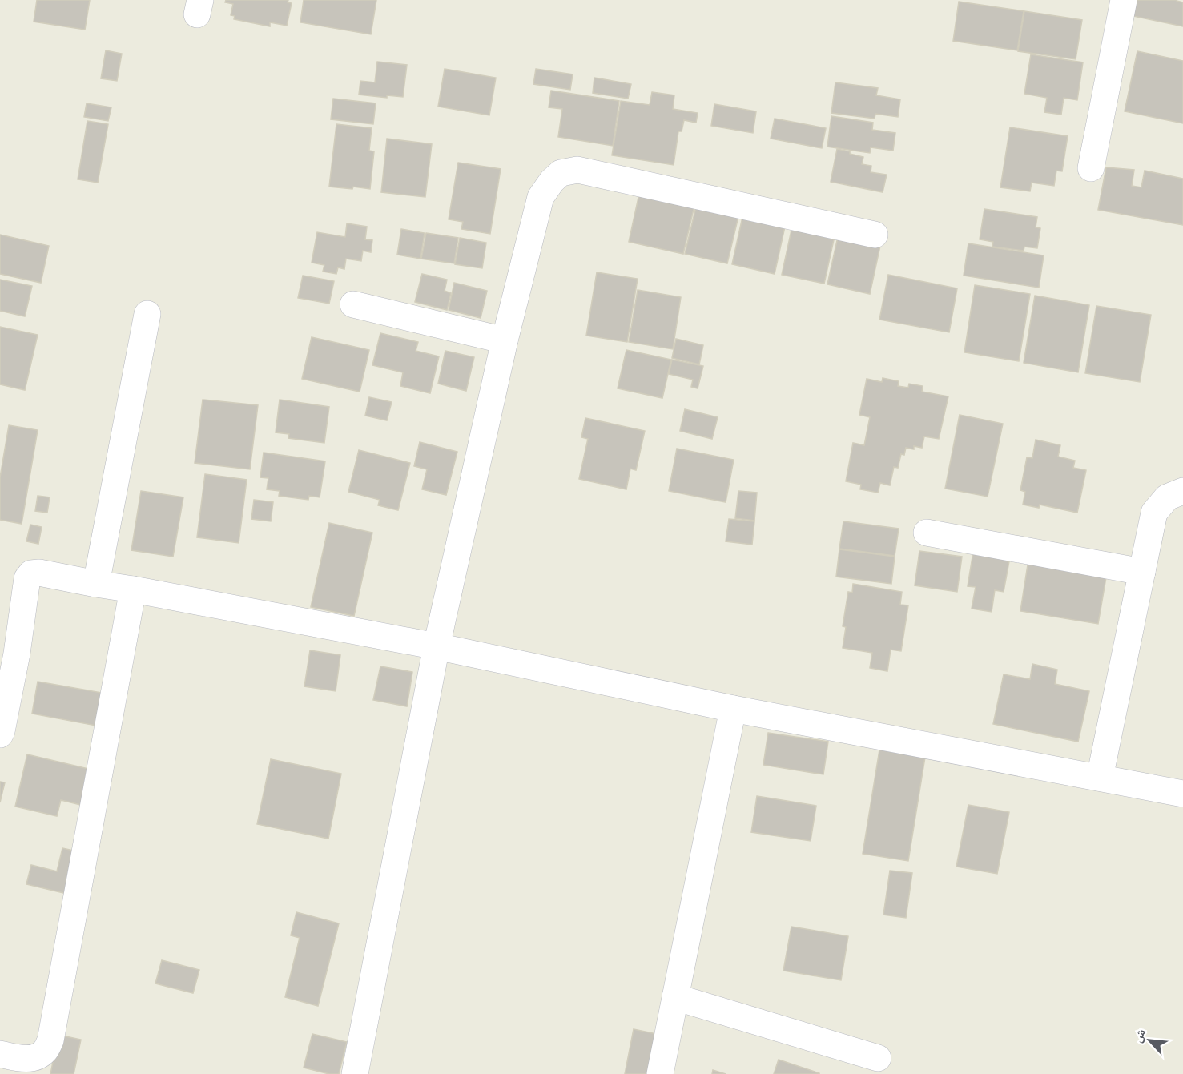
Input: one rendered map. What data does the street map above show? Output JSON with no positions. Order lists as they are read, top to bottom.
{
  "north": "top left"
}
